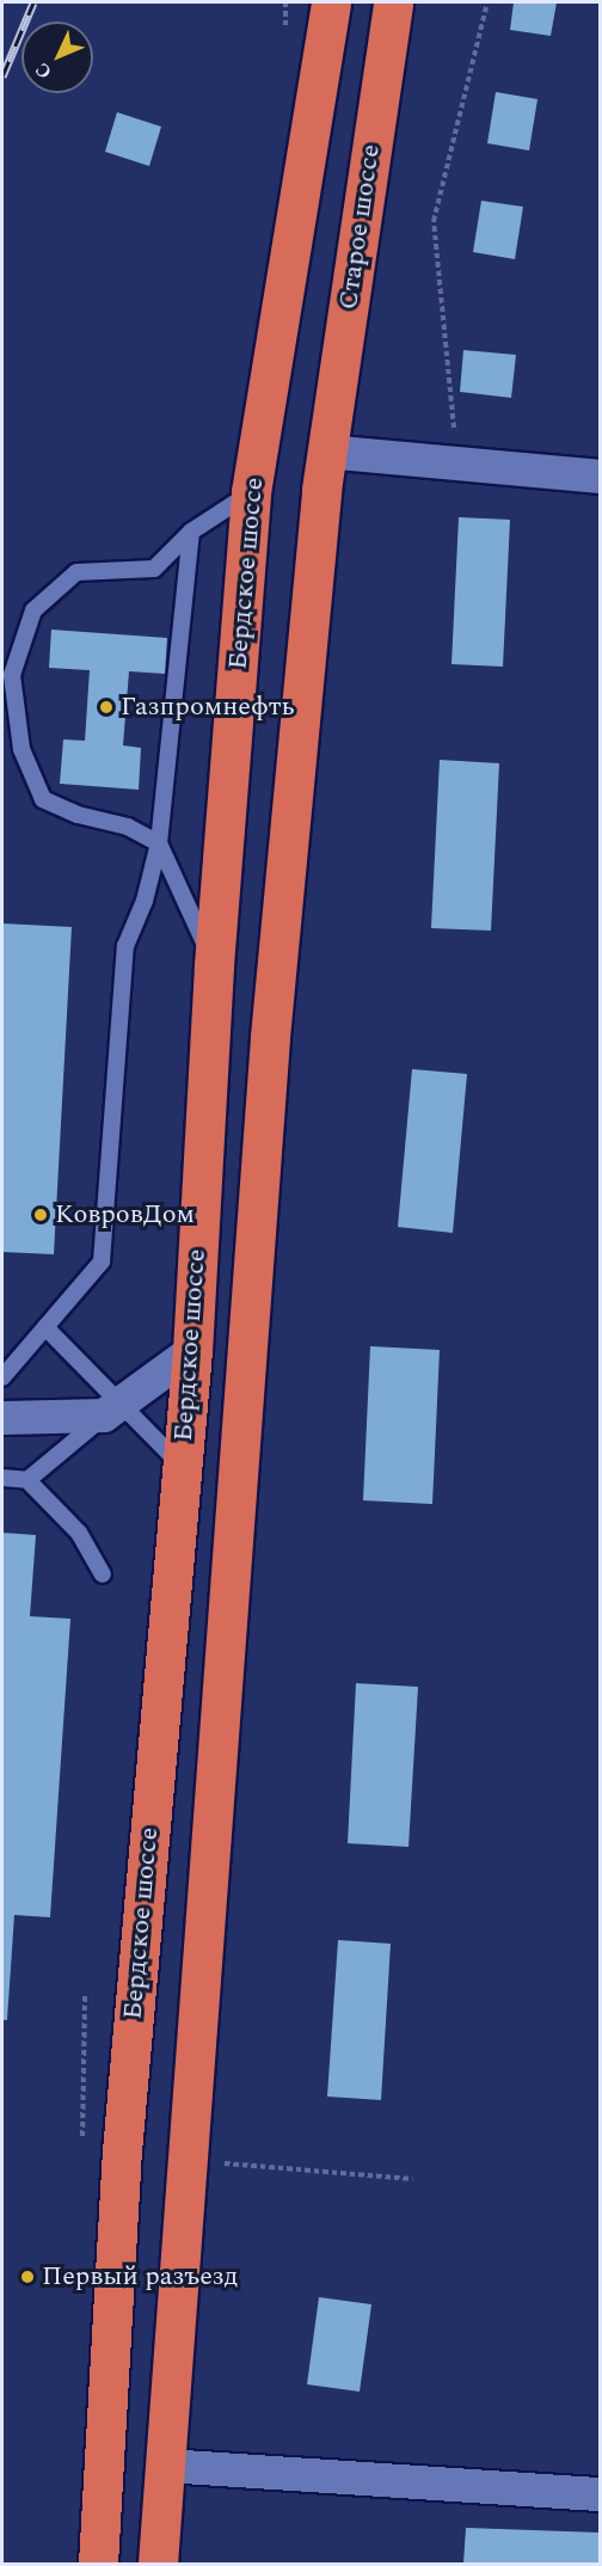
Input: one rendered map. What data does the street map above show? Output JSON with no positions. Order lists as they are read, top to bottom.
{
  "streets": {
    "highway": ["Старое шоссе", "Бердское шоссе"]
  },
  "crossings": [
    ["Старое шоссе", "Бердское шоссе"]
  ],
  "places": ["Газпромнефть", "КовровДом", "Первый разъезд"],
  "north": "bottom left"
}
